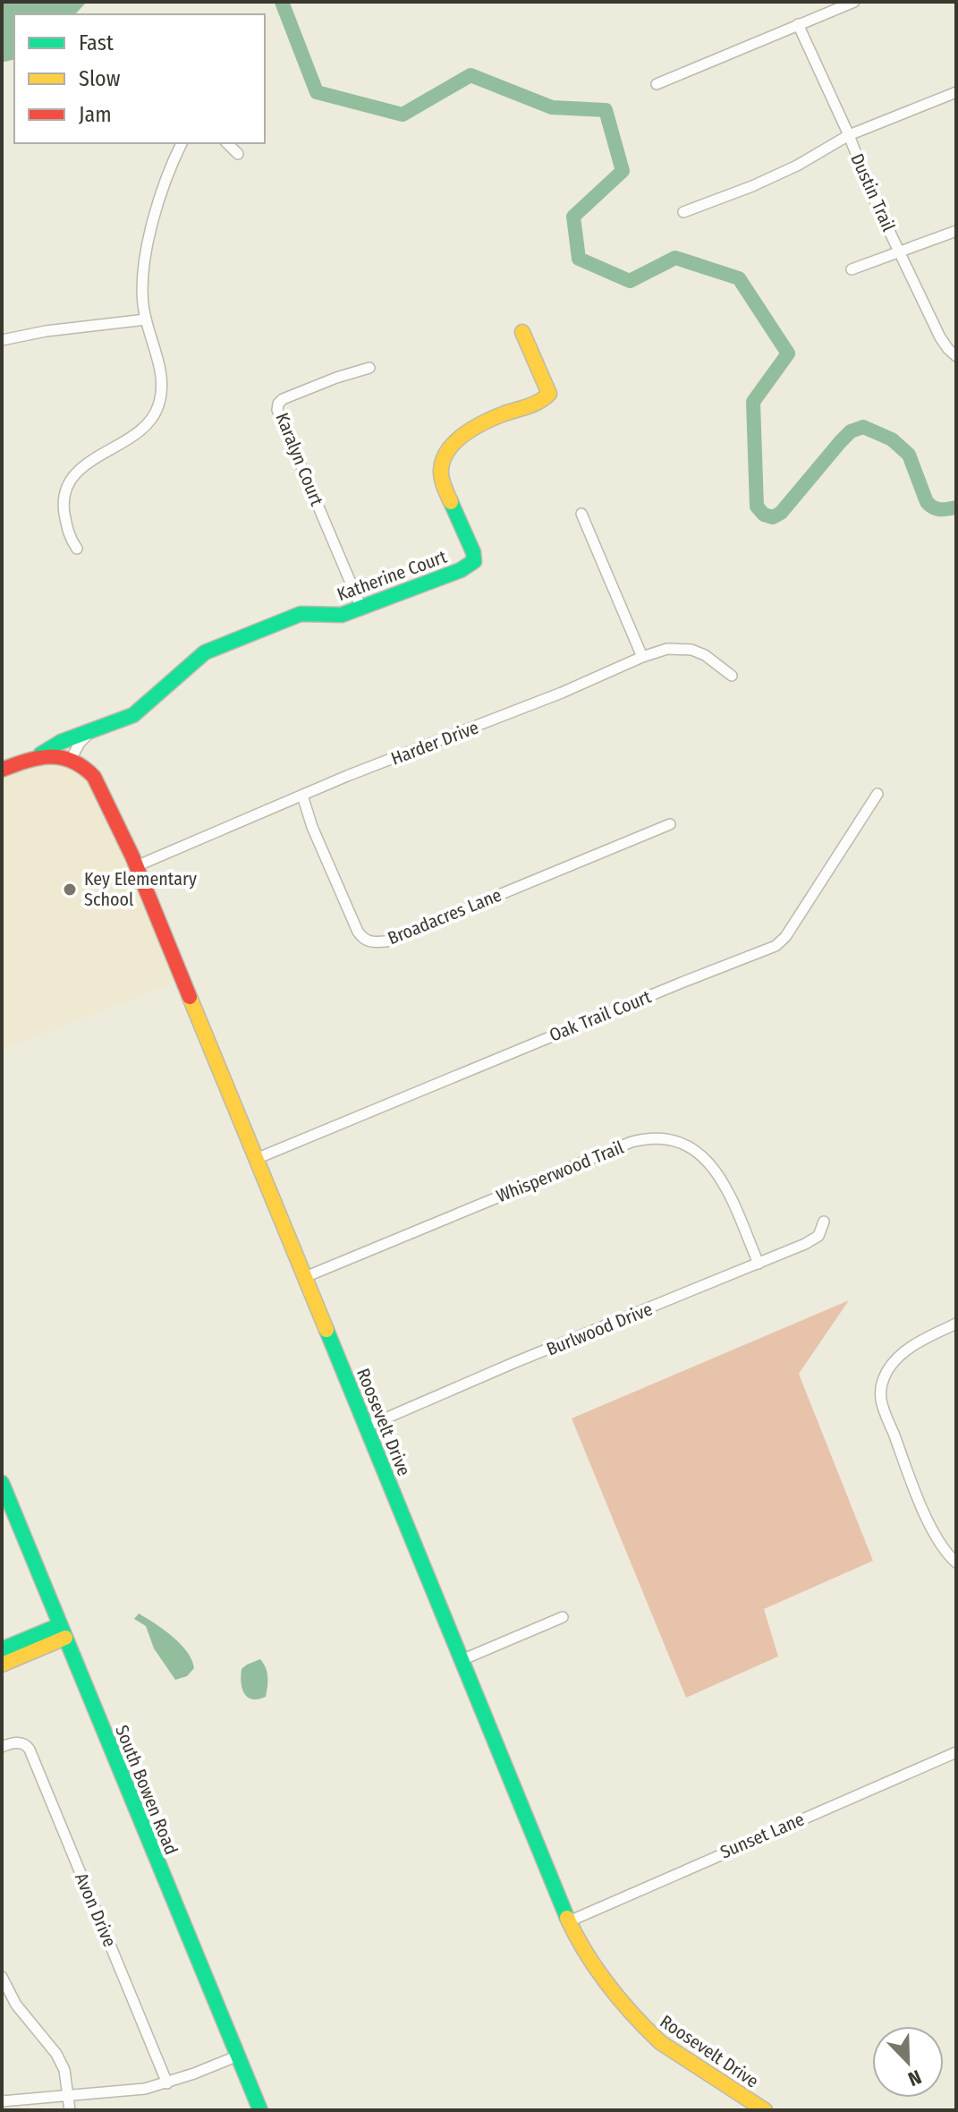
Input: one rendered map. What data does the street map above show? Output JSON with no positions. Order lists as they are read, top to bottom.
{
  "streets": {
    "street": [
      "Dustin Trail",
      "Karalyn Court",
      "Katherine Court",
      "Harder Drive",
      "Broadacres Lane",
      "Oak Trail Court",
      "Whisperwood Trail",
      "Burlwood Drive",
      "Roosevelt Drive",
      "South Bowen Road",
      "Sunset Lane",
      "Avon Drive"
    ]
  },
  "crossings": [
    ["Karalyn Court", "Katherine Court"],
    ["Katherine Court", "Roosevelt Drive"],
    ["Harder Drive", "Broadacres Lane"],
    ["Harder Drive", "Roosevelt Drive"],
    ["Oak Trail Court", "Roosevelt Drive"],
    ["Whisperwood Trail", "Burlwood Drive"],
    ["Whisperwood Trail", "Roosevelt Drive"],
    ["Burlwood Drive", "Roosevelt Drive"],
    ["Roosevelt Drive", "Sunset Lane"]
  ],
  "places": ["Key Elementary School"],
  "legend": ["Fast", "Slow", "Jam"],
  "north": "bottom right"
}
